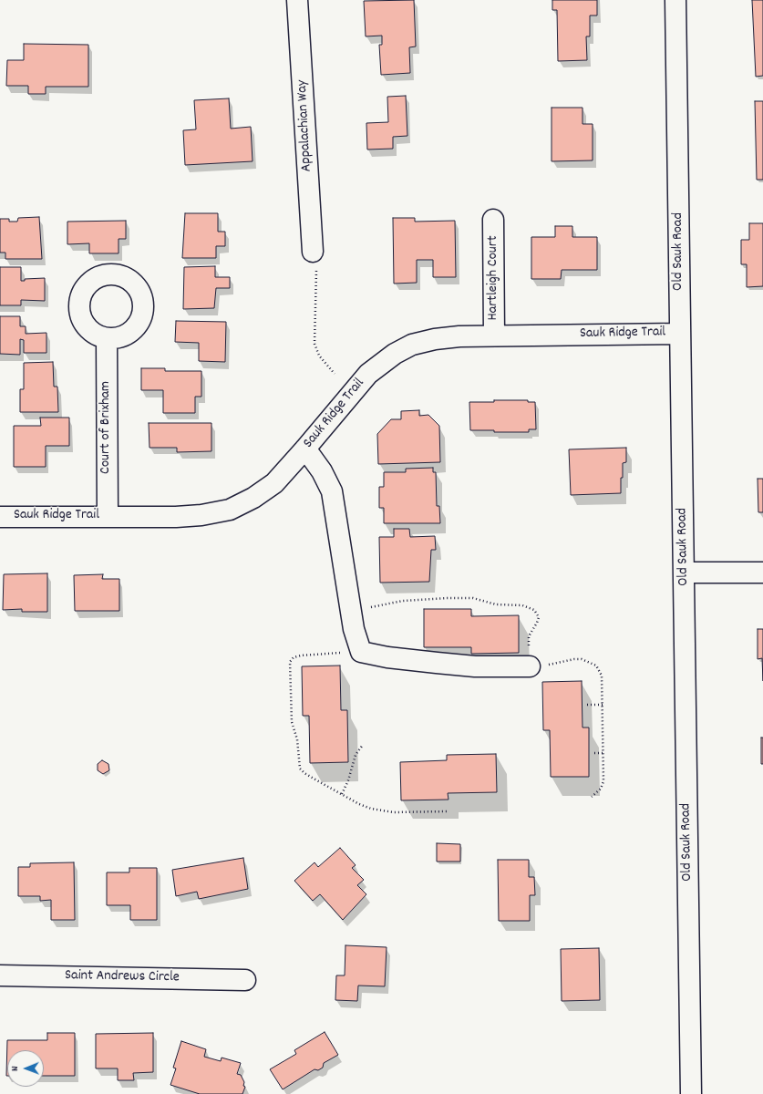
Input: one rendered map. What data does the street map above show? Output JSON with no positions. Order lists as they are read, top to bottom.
{
  "streets": {
    "street": [
      "Appalachian Way",
      "Old Sauk Road",
      "Hartleigh Court",
      "Sauk Ridge Trail",
      "Court of Brixham",
      "Saint Andrews Circle"
    ]
  },
  "crossings": [
    ["Old Sauk Road", "Sauk Ridge Trail"],
    ["Hartleigh Court", "Sauk Ridge Trail"],
    ["Sauk Ridge Trail", "Court of Brixham"]
  ],
  "north": "left"
}
